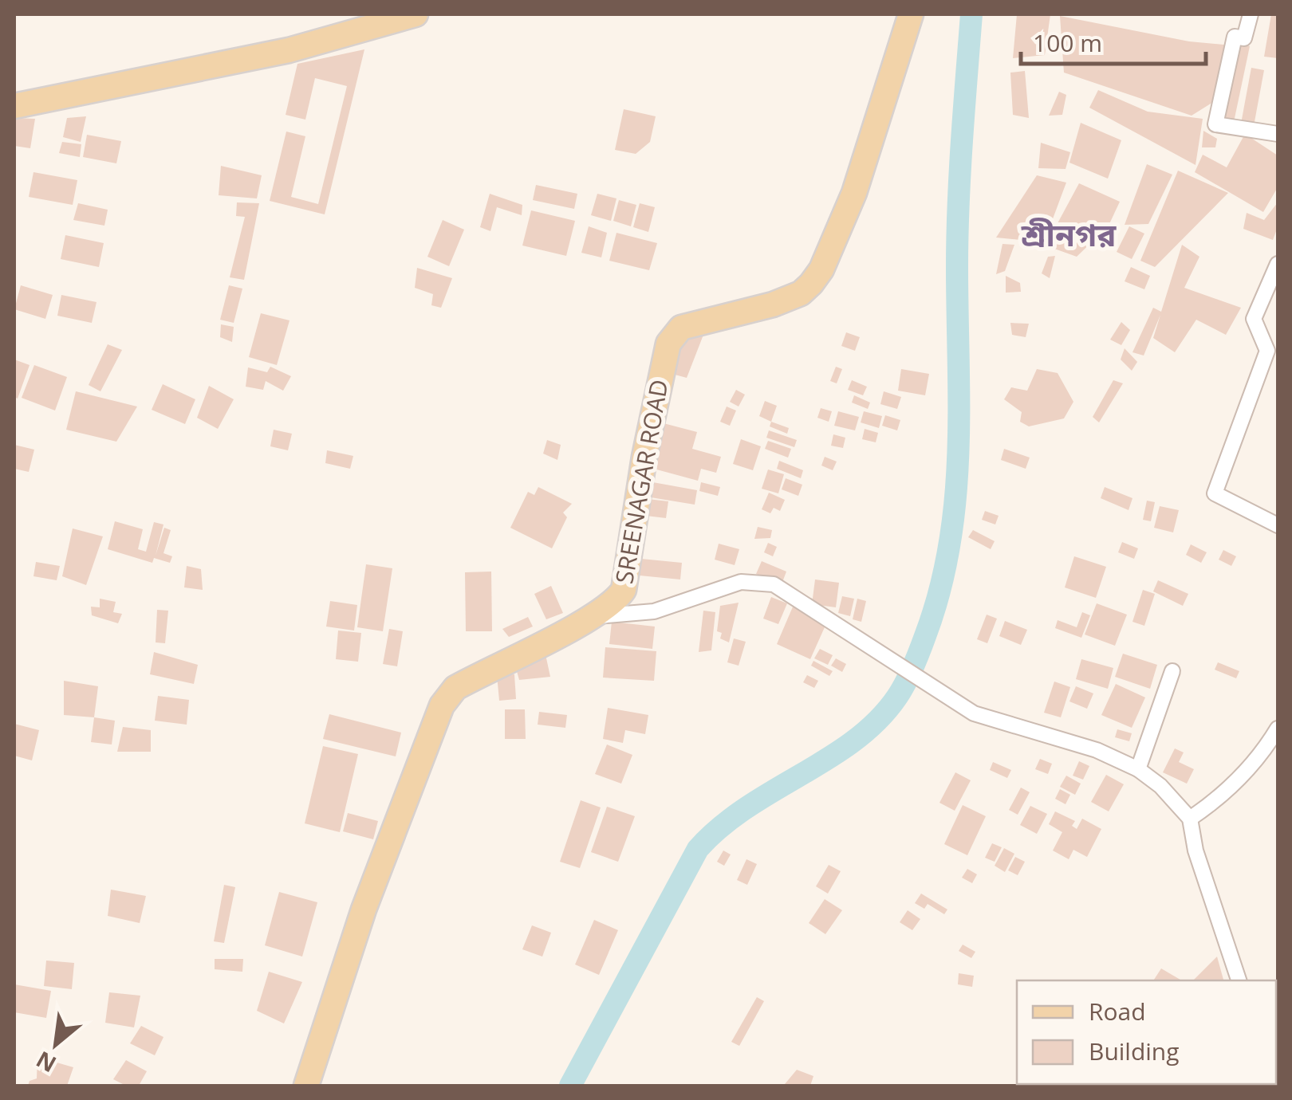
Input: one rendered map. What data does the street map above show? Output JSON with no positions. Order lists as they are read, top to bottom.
{
  "streets": {
    "main road": ["SREENAGAR ROAD"]
  },
  "districts": ["শ্রীনগর"],
  "legend": ["Road", "Building"],
  "scale_bar": "100 m",
  "north": "bottom left"
}
